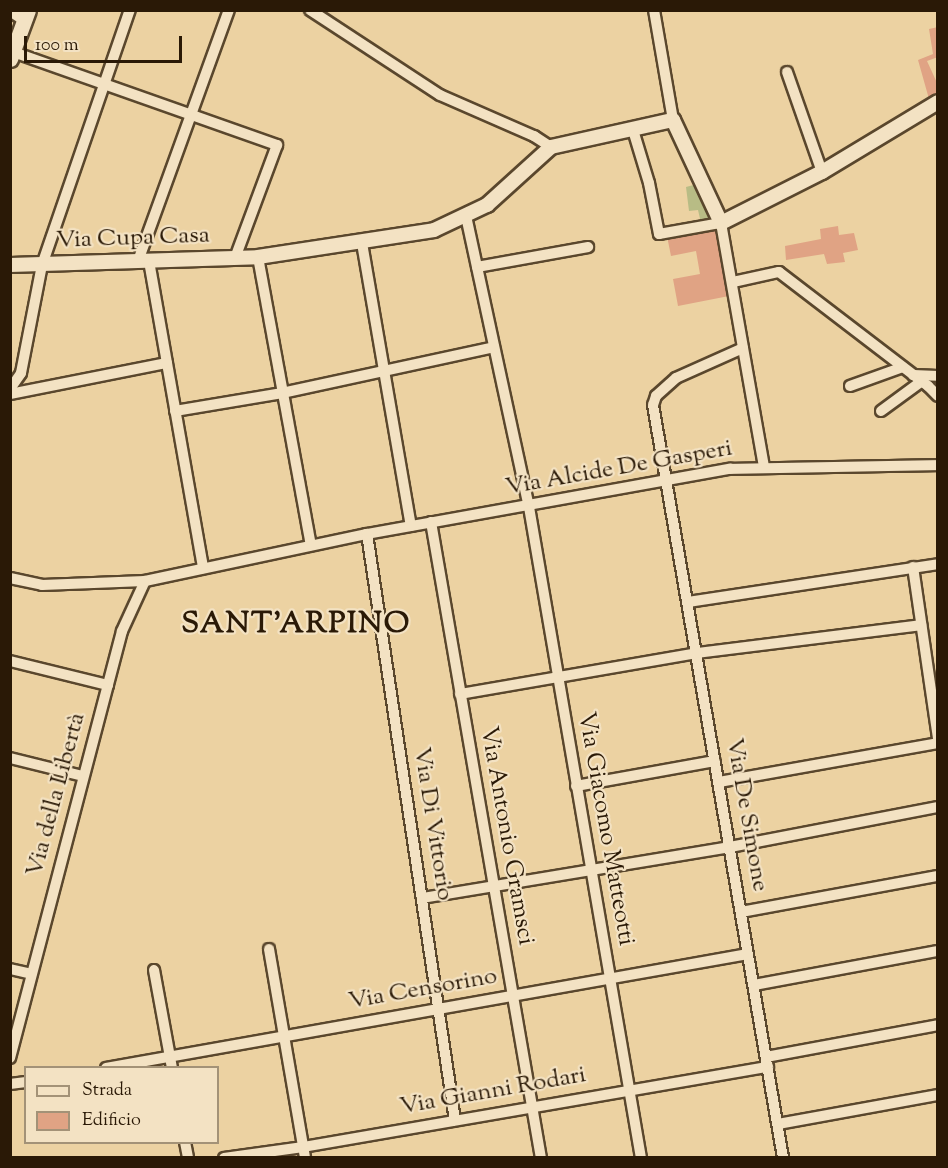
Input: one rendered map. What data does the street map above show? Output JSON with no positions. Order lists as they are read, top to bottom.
{
  "streets": {
    "street": [
      "Via Cupa Casa",
      "Via Alcide De Gasperi",
      "Via della Libertà",
      "Via De Simone",
      "Via Di Vittorio",
      "Via Giacomo Matteotti",
      "Via Antonio Gramsci",
      "Via Censorino",
      "Via Gianni Rodari"
    ]
  },
  "crossings": [
    ["Via Cupa Casa", "Via Giacomo Matteotti"],
    ["Via Alcide De Gasperi", "Via della Libertà"],
    ["Via Alcide De Gasperi", "Via De Simone"],
    ["Via Alcide De Gasperi", "Via Di Vittorio"],
    ["Via Alcide De Gasperi", "Via Giacomo Matteotti"],
    ["Via Alcide De Gasperi", "Via Antonio Gramsci"],
    ["Via De Simone", "Via Censorino"],
    ["Via De Simone", "Via Gianni Rodari"],
    ["Via Di Vittorio", "Via Censorino"],
    ["Via Di Vittorio", "Via Gianni Rodari"],
    ["Via Giacomo Matteotti", "Via Censorino"],
    ["Via Giacomo Matteotti", "Via Gianni Rodari"],
    ["Via Antonio Gramsci", "Via Censorino"],
    ["Via Antonio Gramsci", "Via Gianni Rodari"]
  ],
  "districts": ["SANT'ARPINO"],
  "legend": ["Strada", "Edificio"],
  "scale_bar": "100 m"
}
